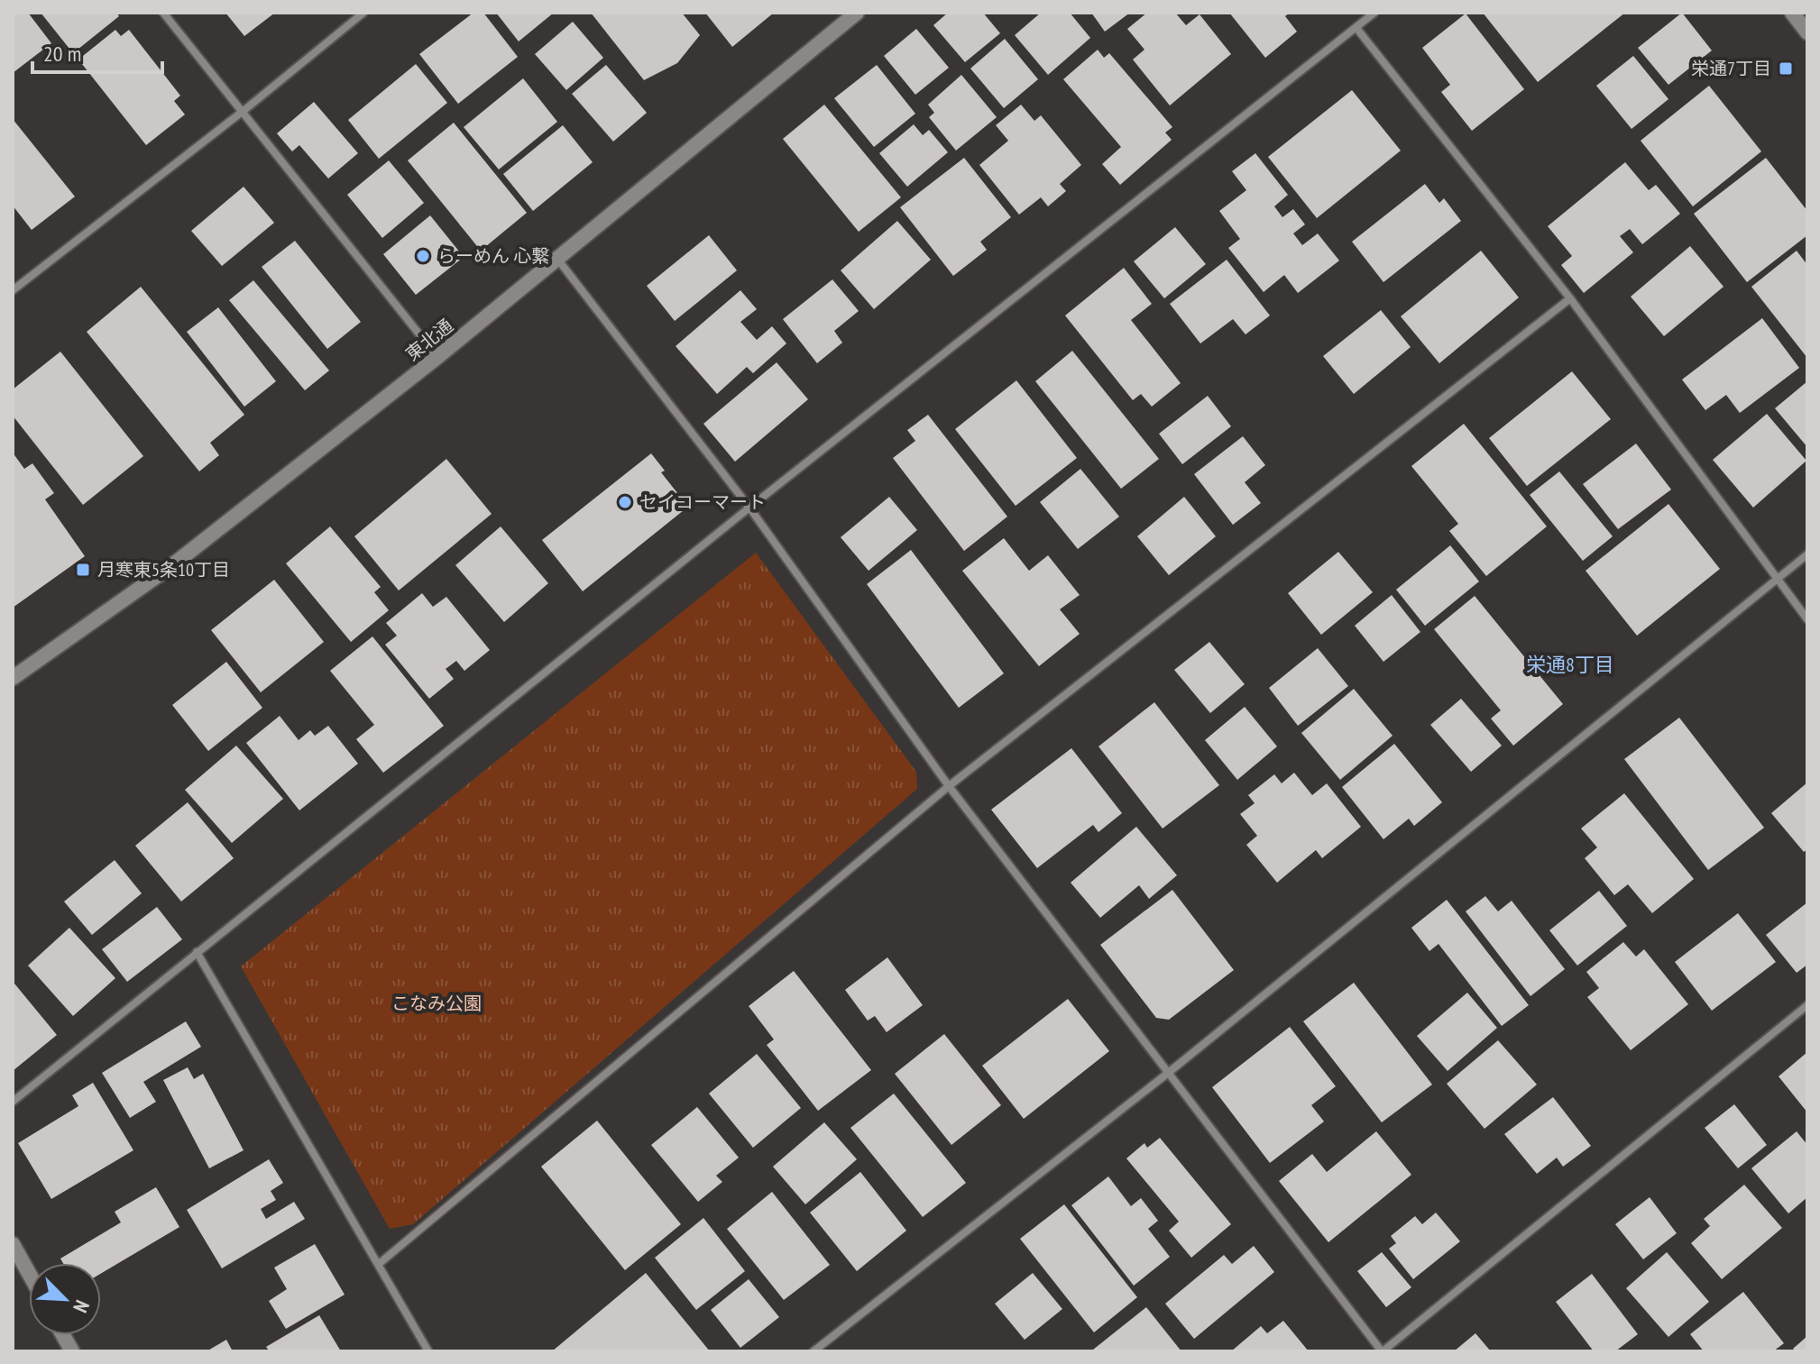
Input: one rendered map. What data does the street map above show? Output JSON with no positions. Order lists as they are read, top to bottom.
{
  "streets": {
    "street": ["東北通"]
  },
  "districts": ["栄通8丁目"],
  "parks": ["こなみ公園"],
  "places": {
    "transit": ["栄通7丁目", "月寒東5条10丁目"],
    "other": ["らーめん 心繋", "セイコーマート"]
  },
  "scale_bar": "20 m",
  "north": "bottom right"
}
